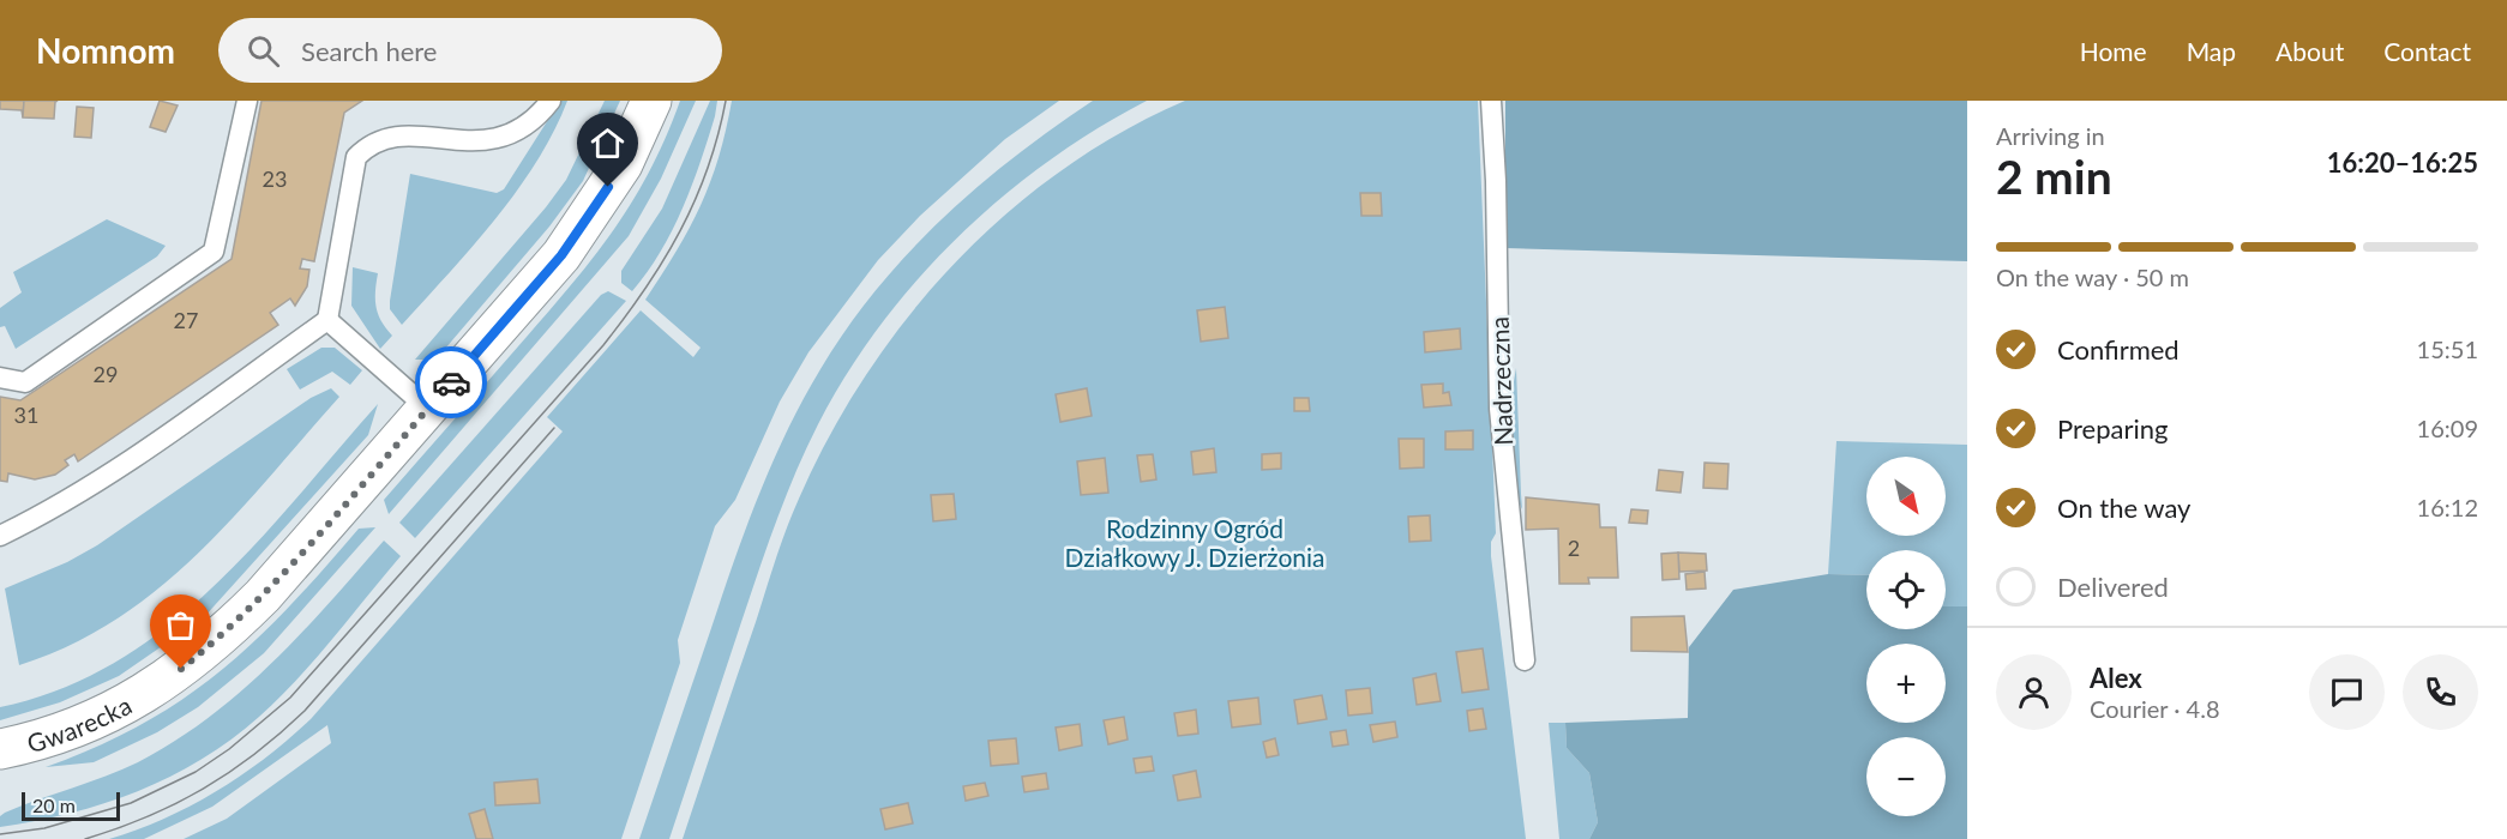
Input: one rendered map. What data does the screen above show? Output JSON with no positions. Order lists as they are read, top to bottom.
{
  "streets": {
    "street": ["Gwarecka"],
    "lane": ["Nadrzeczna"]
  },
  "parks": ["Rodzinny Ogród Działkowy J. Dzierżonia"],
  "house_numbers": [
    "23",
    "27",
    "29",
    "31",
    "2"
  ],
  "scale_bar": "20 m",
  "north": "bottom right",
  "page": {
    "header": "Nomnom",
    "search": "Search here",
    "nav": [
      "Home",
      "Map",
      "About",
      "Contact"
    ],
    "heading": ["2 min", "Arriving in", "16:20–16:25"],
    "panel": ["Alex", "Courier · 4.8"],
    "bar": "On the way · 50 m",
    "list": [
      ["Confirmed", "15:51"],
      ["Preparing", "16:09"],
      ["On the way", "16:12"],
      "Delivered"
    ],
    "map_buttons": ["+", "−"],
    "scale": "20 m"
  }
}
